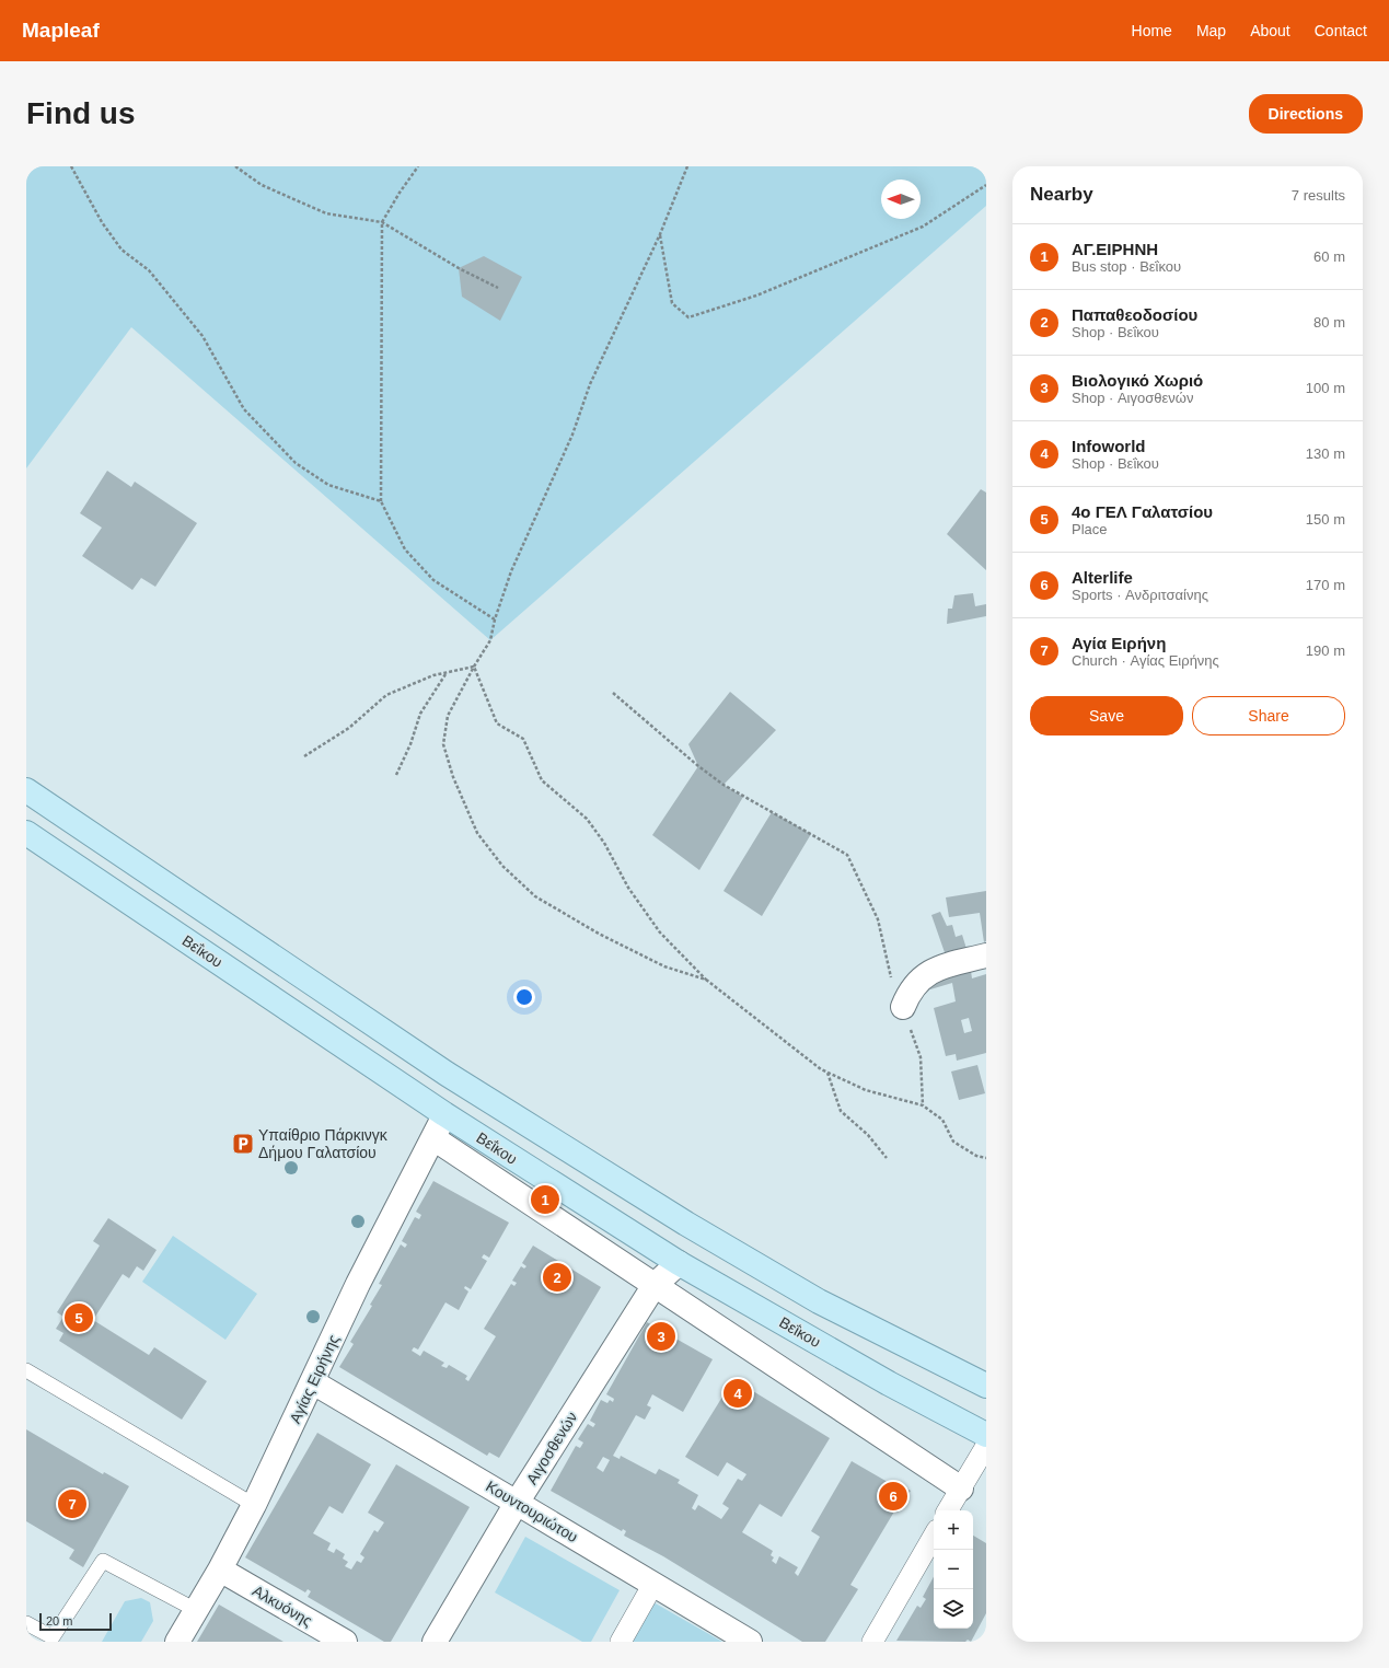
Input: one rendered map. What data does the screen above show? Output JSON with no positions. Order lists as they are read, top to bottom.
{
  "streets": {
    "main road": ["Βεΐκου"],
    "street": [
      "Αγίας Ειρήνης",
      "Αιγοσθενών",
      "Κουντουριώτου",
      "Αλκυόνης"
    ]
  },
  "crossings": [
    ["Βεΐκου", "Αγίας Ειρήνης"],
    ["Βεΐκου", "Αιγοσθενών"],
    ["Αγίας Ειρήνης", "Κουντουριώτου"],
    ["Αγίας Ειρήνης", "Αλκυόνης"],
    ["Αιγοσθενών", "Κουντουριώτου"]
  ],
  "places": {
    "parking": ["Υπαίθριο Πάρκινγκ Δήμου Γαλατσίου"]
  },
  "scale_bar": "20 m",
  "north": "left",
  "page": {
    "header": "Mapleaf",
    "nav": [
      "Home",
      "Map",
      "About",
      "Contact"
    ],
    "buttons": [
      "Directions",
      ["Save", "Share"]
    ],
    "title": "Find us",
    "heading": ["Nearby", "7 results"],
    "list": [
      {
        "mark": "1",
        "name": "ΑΓ.ΕΙΡΗΝΗ",
        "note": "Bus stop · Βεΐκου",
        "value": "60 m"
      },
      {
        "mark": "2",
        "name": "Παπαθεοδοσίου",
        "note": "Shop · Βεΐκου",
        "value": "80 m"
      },
      {
        "mark": "3",
        "name": "Βιολογικό Χωριό",
        "note": "Shop · Αιγοσθενών",
        "value": "100 m"
      },
      {
        "mark": "4",
        "name": "Infoworld",
        "note": "Shop · Βεΐκου",
        "value": "130 m"
      },
      {
        "mark": "5",
        "name": "4ο ΓΕΛ Γαλατσίου",
        "note": "Place",
        "value": "150 m"
      },
      {
        "mark": "6",
        "name": "Alterlife",
        "note": "Sports · Ανδριτσαίνης",
        "value": "170 m"
      },
      {
        "mark": "7",
        "name": "Αγία Ειρήνη",
        "note": "Church · Αγίας Ειρήνης",
        "value": "190 m"
      }
    ],
    "pins": [
      "1",
      "2",
      "5",
      "3",
      "4",
      "6",
      "7"
    ],
    "map_buttons": ["+", "−"],
    "scale": "20 m"
  }
}
